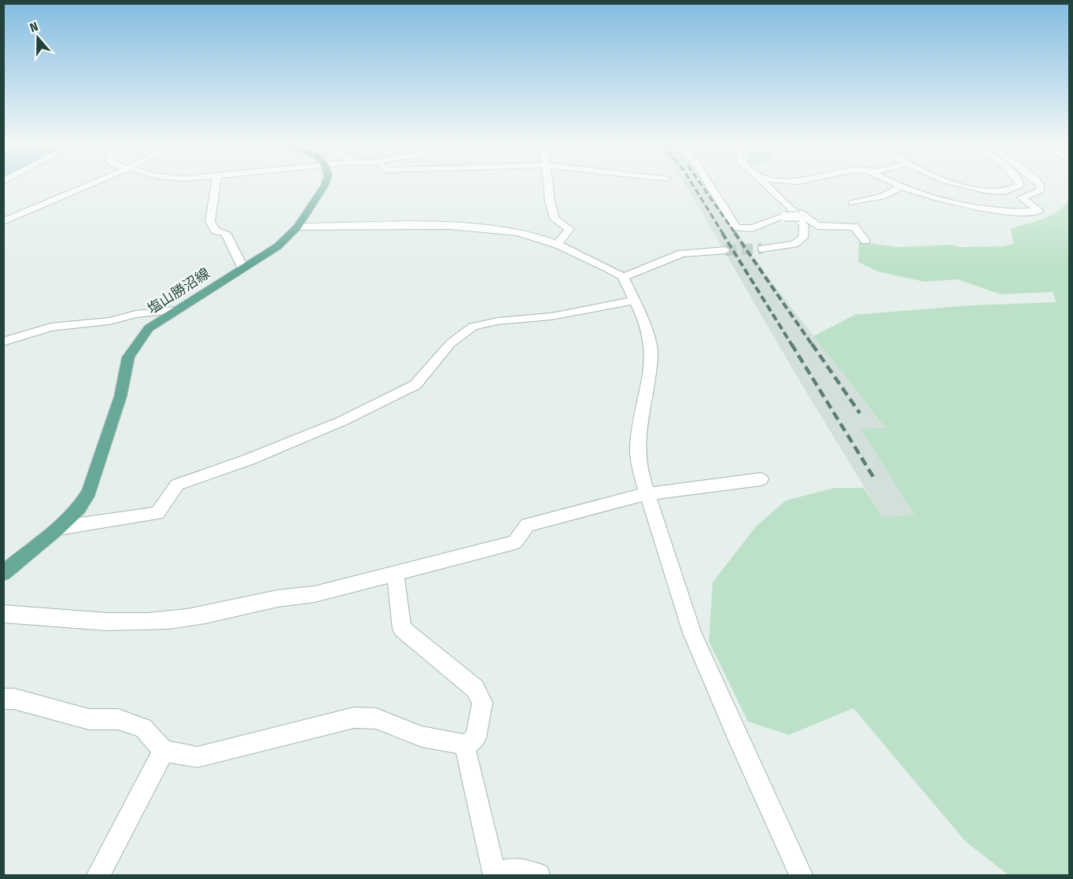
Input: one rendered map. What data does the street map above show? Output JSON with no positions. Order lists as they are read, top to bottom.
{
  "streets": {
    "main road": ["塩山勝沼線"]
  },
  "north": "top"
}
